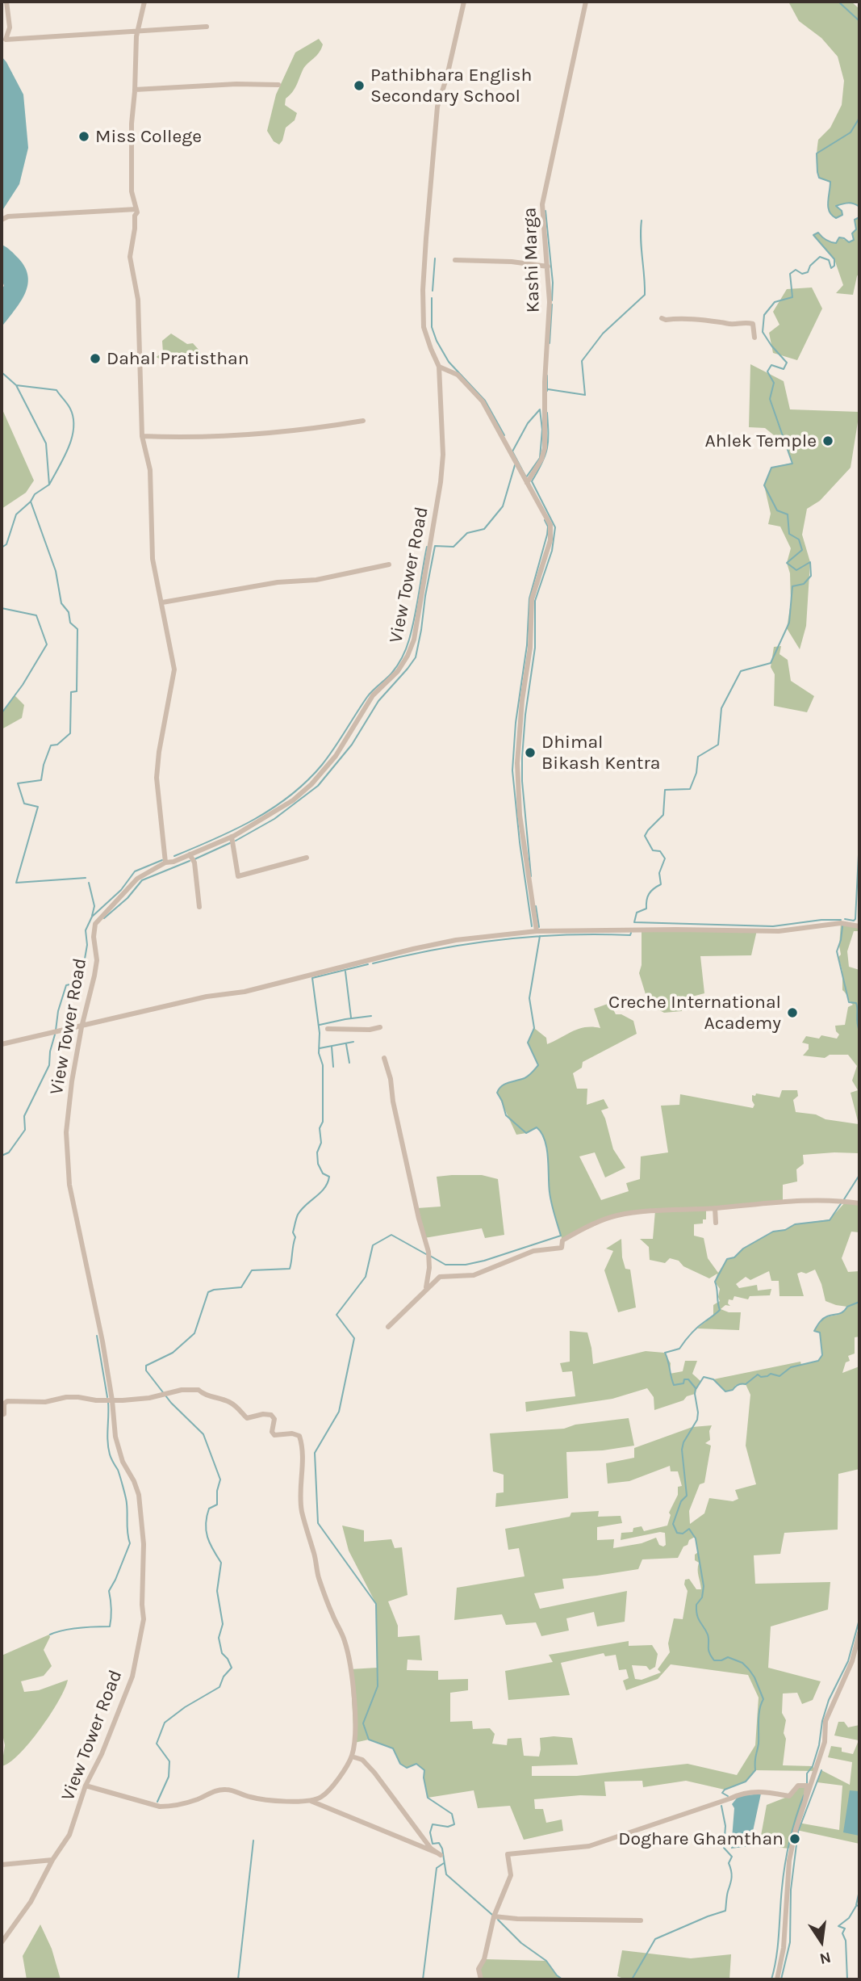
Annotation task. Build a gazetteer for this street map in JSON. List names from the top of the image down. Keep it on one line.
{"streets":{"street":["Kashi Marga","View Tower Road"]},"places":["Pathibhara English Secondary School","Miss College","Dahal Pratisthan","Ahlek Temple","Dhimal Bikash Kentra","Creche International Academy","Doghare Ghamthan"],"north":"bottom"}
